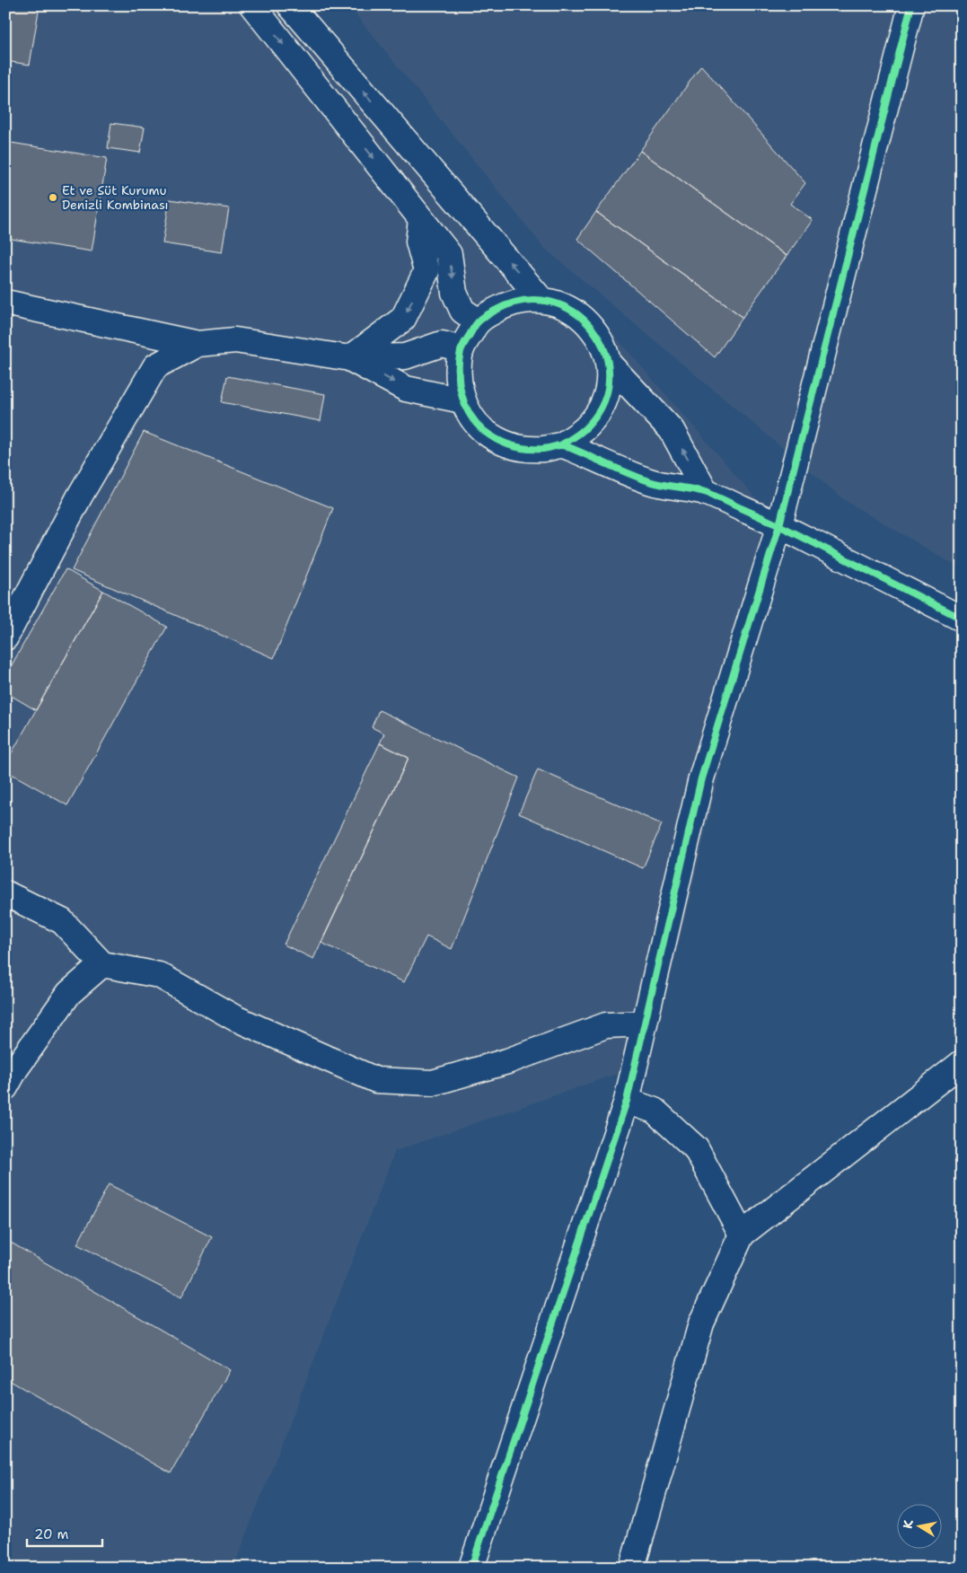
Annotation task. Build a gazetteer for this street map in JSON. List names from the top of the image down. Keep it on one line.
{"places":["Et ve Süt Kurumu Denizli Kombinası"],"scale_bar":"20 m","north":"left"}
